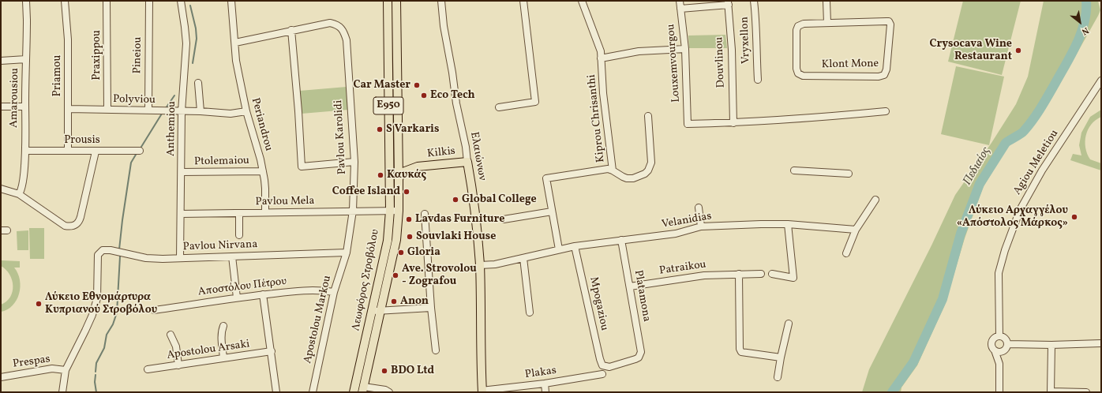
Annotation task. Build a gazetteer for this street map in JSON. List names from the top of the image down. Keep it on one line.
{"streets":{"main road":["E950","Kilkis","Ελαιώνων","Λεωφόρος Στροβόλου"],"street":["Vryxellon","Praxippou","Pineiou","Douvlinou","Louxemvourgou","Klont Mone","Priamou","Amarousiou","Polyviou","Kiprou Chrisanthi","Periandrou","Anthemiou","Pavlou Karolidi","Prousis","Ptolemaiou","Agiou Meletiou","Pavlou Mela","Velanidias","Pavlou Nirvana","Patraikou","Αποστόλου Πέτρου","Platamona","Mpogaziou","Apostolou Markou","Apostolou Arsaki","Prespas","Plakas"]},"crossings":[["Praxippou","Polyviou"],["Pineiou","Polyviou"],["Douvlinou","Louxemvourgou"],["Priamou","Polyviou"],["Priamou","Prousis"],["Amarousiou","Prousis"],["Polyviou","Periandrou"],["Polyviou","Anthemiou"],["Periandrou","Ptolemaiou"],["Periandrou","Pavlou Mela"],["Anthemiou","Ptolemaiou"],["Anthemiou","Pavlou Mela"],["Anthemiou","Pavlou Nirvana"],["Pavlou Karolidi","Pavlou Mela"],["Pavlou Karolidi","Pavlou Nirvana"],["Pavlou Karolidi","Apostolou Markou"],["Kilkis","Ελαιώνων"],["Kilkis","Λεωφόρος Στροβόλου"],["Ελαιώνων","Velanidias"],["Ελαιώνων","Plakas"],["Pavlou Mela","Λεωφόρος Στροβόλου"],["Velanidias","Platamona"],["Velanidias","Mpogaziou"],["Pavlou Nirvana","Apostolou Markou"],["Pavlou Nirvana","Prespas"],["Patraikou","Platamona"],["Αποστόλου Πέτρου","Apostolou Markou"],["Platamona","Mpogaziou"]],"water":["Πεδιαίος"],"places":["Crysocava Wine Restaurant","Car Master","Eco Tech","S Varkaris","Καυκάς","Coffee Island","Global College","Λύκειο Αρχαγγέλου «Απόστολος Μάρκος»","Lavdas Furniture","Souvlaki House","Gloria","Ave. Strovolou - Zografou","Anon","Λύκειο Εθνομάρτυρα Κυπριανού Στροβόλου","BDO Ltd"],"north":"bottom right"}
